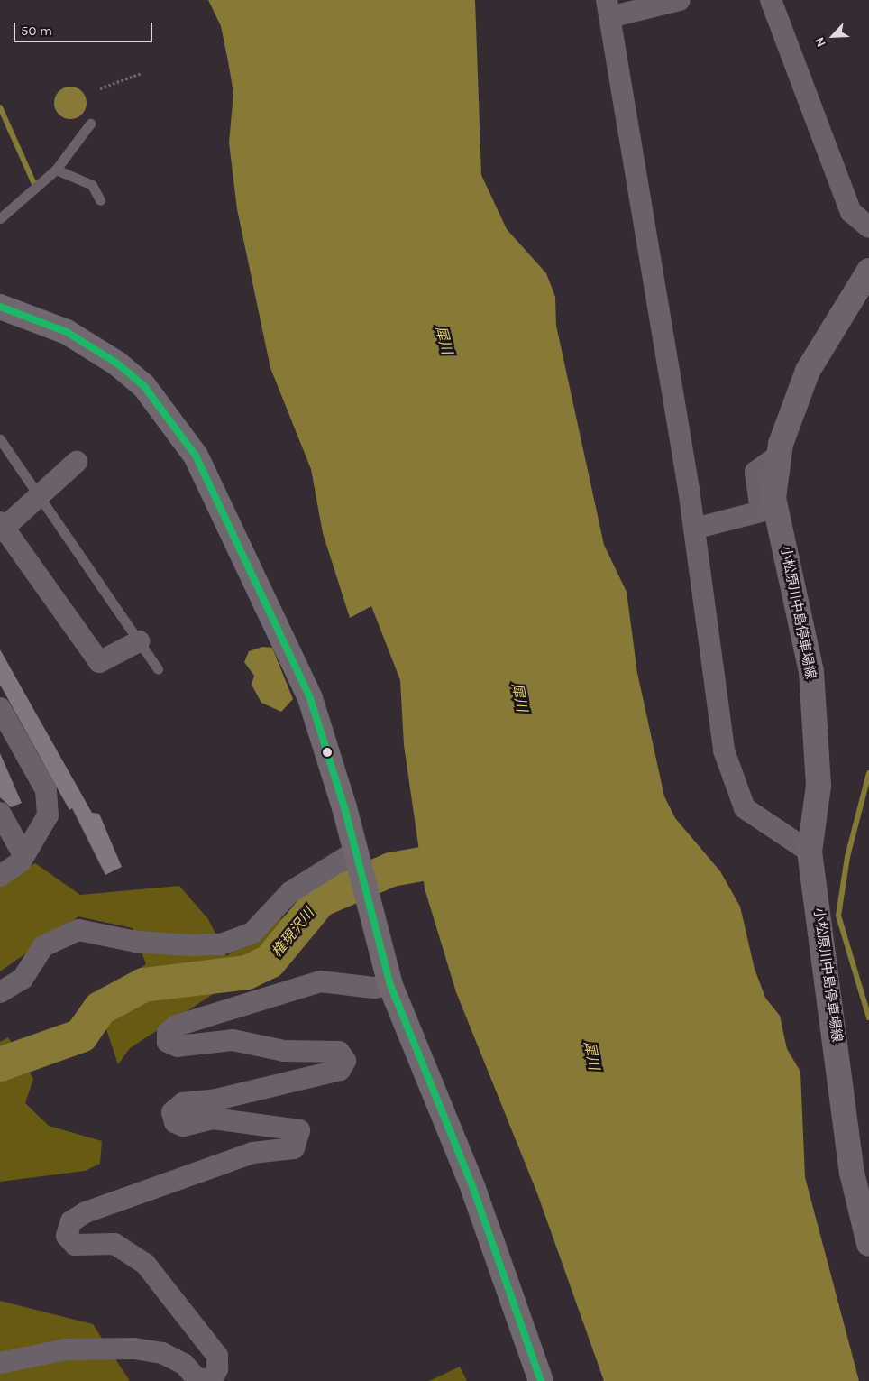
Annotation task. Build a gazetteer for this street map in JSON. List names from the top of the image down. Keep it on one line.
{"streets":{"main road":["小松原川中島停車場線"]},"water":["犀川","権現沢川"],"scale_bar":"50 m","north":"bottom left"}
